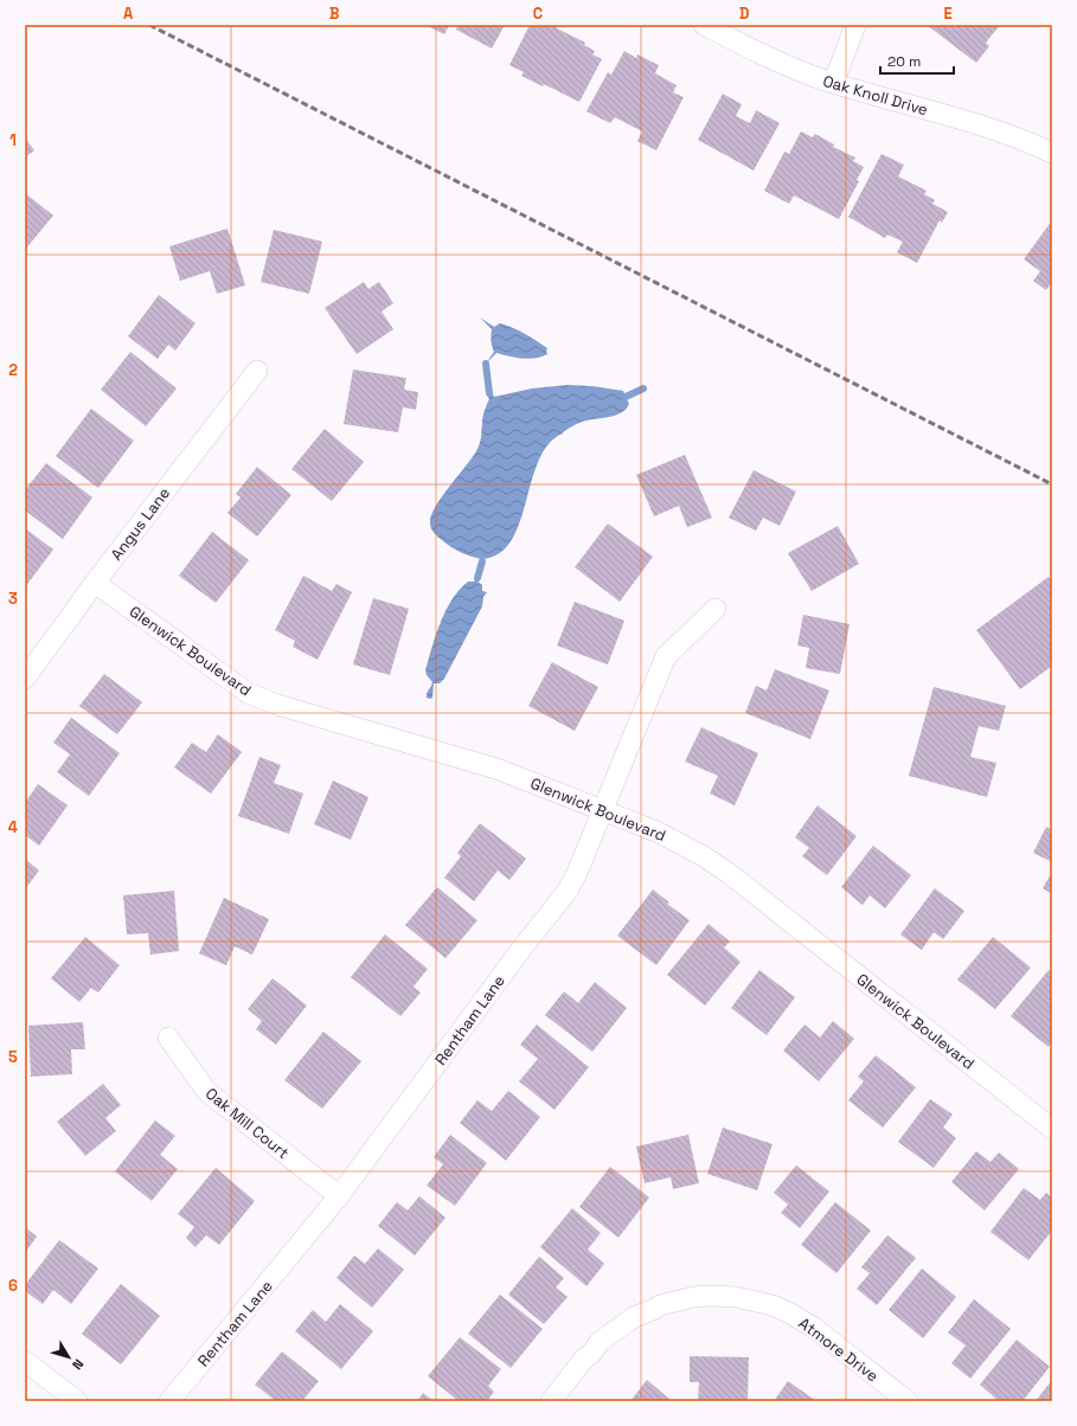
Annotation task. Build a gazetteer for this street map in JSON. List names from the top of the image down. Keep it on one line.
{"streets":{"street":["Oak Knoll Drive","Angus Lane","Glenwick Boulevard","Rentham Lane","Oak Mill Court","Atmore Drive"]},"crossings":[["Angus Lane","Glenwick Boulevard"],["Glenwick Boulevard","Rentham Lane"],["Rentham Lane","Oak Mill Court"]],"scale_bar":"20 m","north":"bottom right","grid":{"columns":["A","B","C","D","E"],"rows":["1","2","3","4","5","6"]}}
